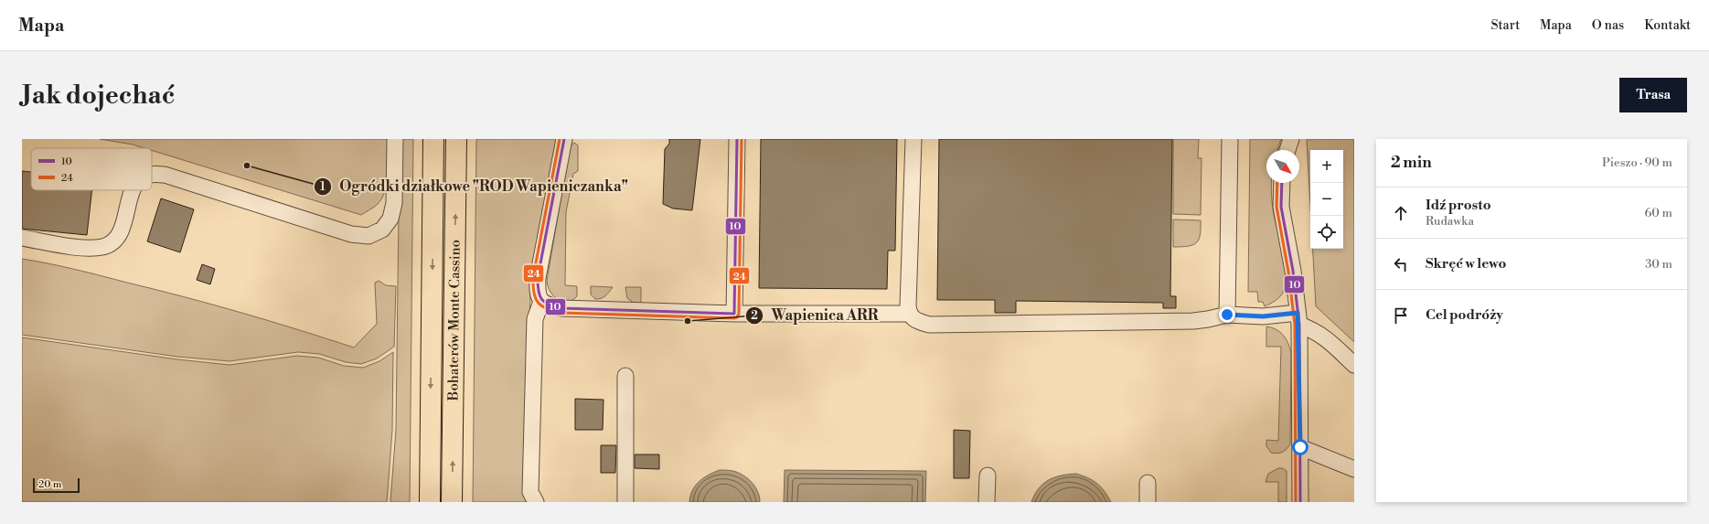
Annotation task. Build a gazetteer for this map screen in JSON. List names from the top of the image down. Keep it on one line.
{"streets":{"highway":["Bohaterów Monte Cassino"]},"places":["Ogródki działkowe \"ROD Wapieniczanka\"","Wapienica ARR"],"lines":["transit line 10","transit line 24"],"legend":["10","24"],"scale_bar":"20 m","north":"bottom right","page":{"header":"Mapa","nav":["Start","Mapa","O nas","Kontakt"],"buttons":"Trasa","title":"Jak dojechać","heading":["2 min","Pieszo · 90 m"],"map_buttons":["+","−"],"list":[["Idź prosto","Rudawka","60 m"],["Skręć w lewo","30 m"],"Cel podróży"],"scale":"20 m"}}
